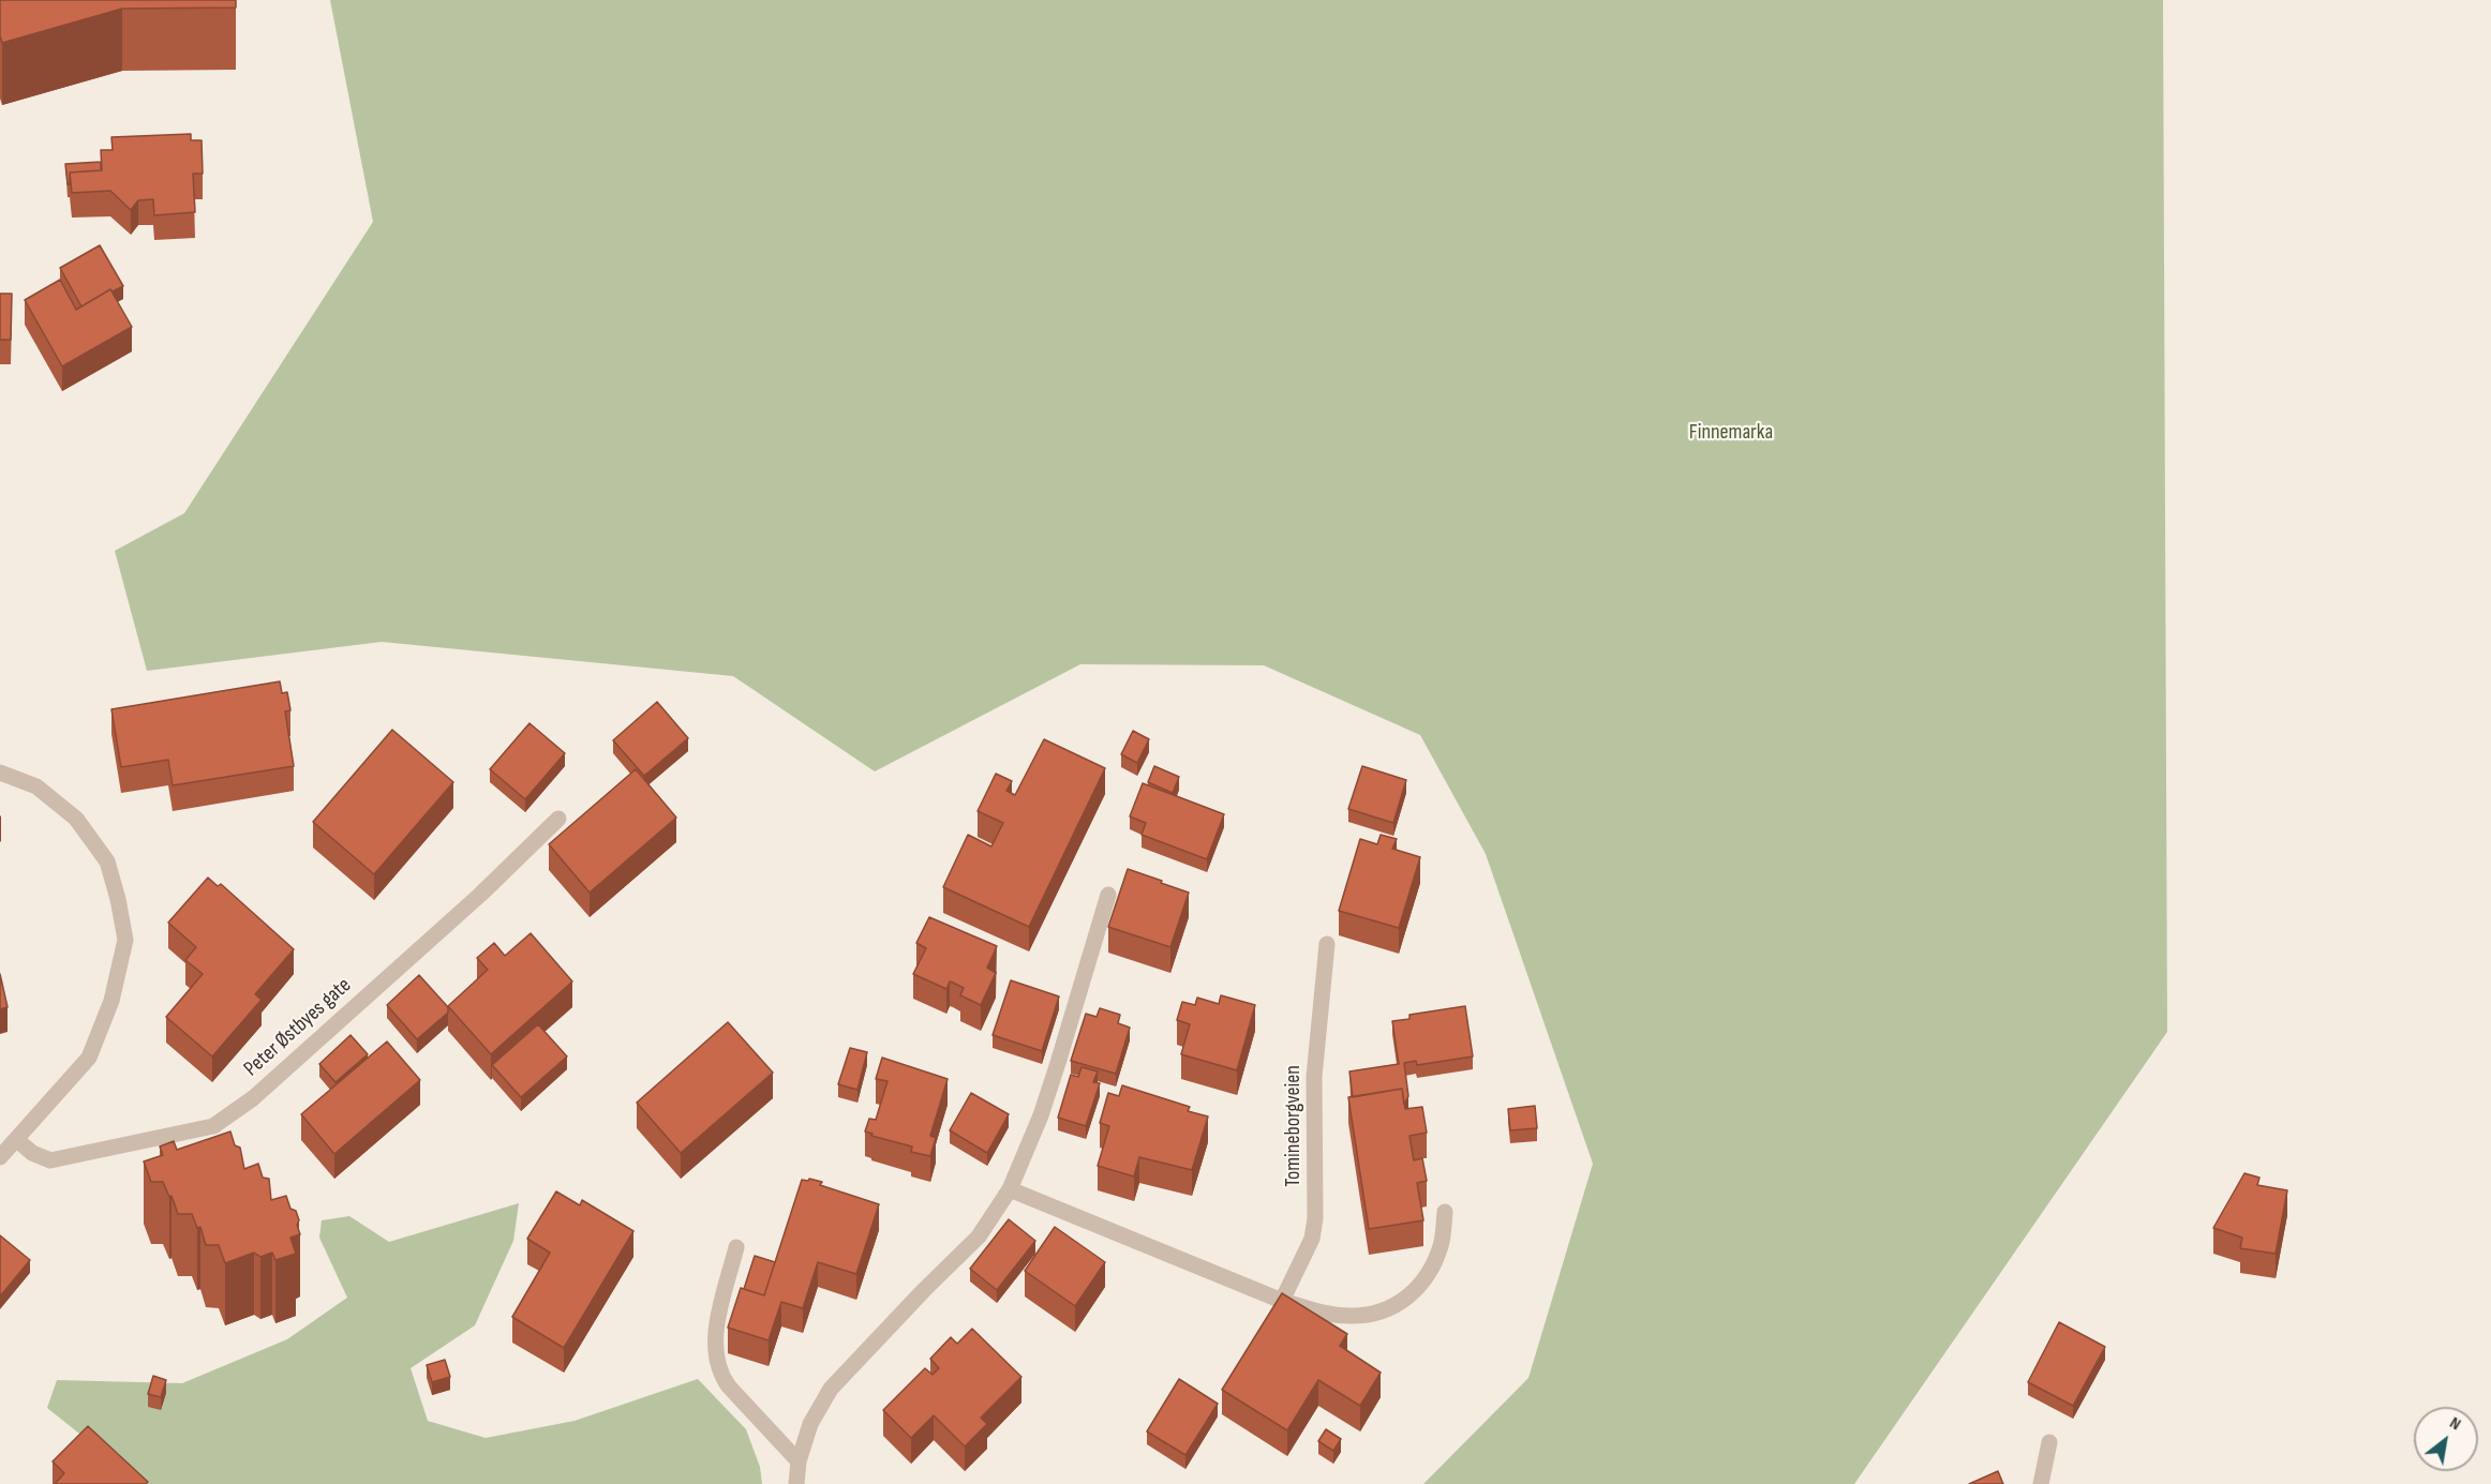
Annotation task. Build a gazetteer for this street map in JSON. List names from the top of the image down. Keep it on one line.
{"streets":{"street":["Peter Østbyes gate","Tomineborgveien"]},"parks":["Finnemarka"],"north":"top right"}
